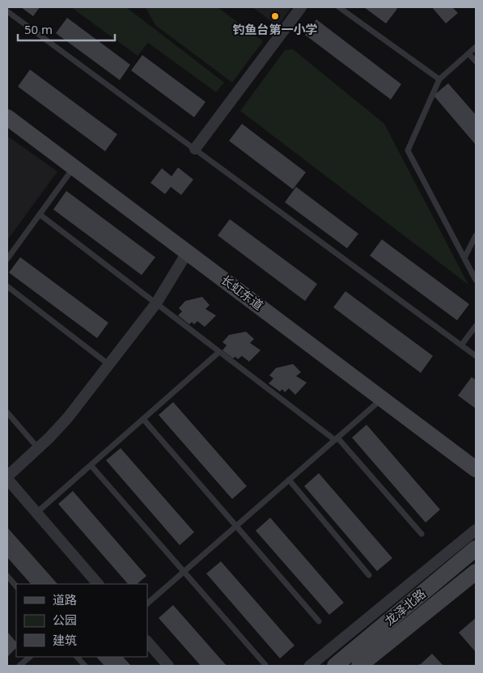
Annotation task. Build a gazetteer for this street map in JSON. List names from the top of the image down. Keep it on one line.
{"streets":{"street":["长虹东道","龙泽北路"]},"places":["钓鱼台第一小学"],"legend":["道路","公园","建筑"],"scale_bar":"50 m"}
